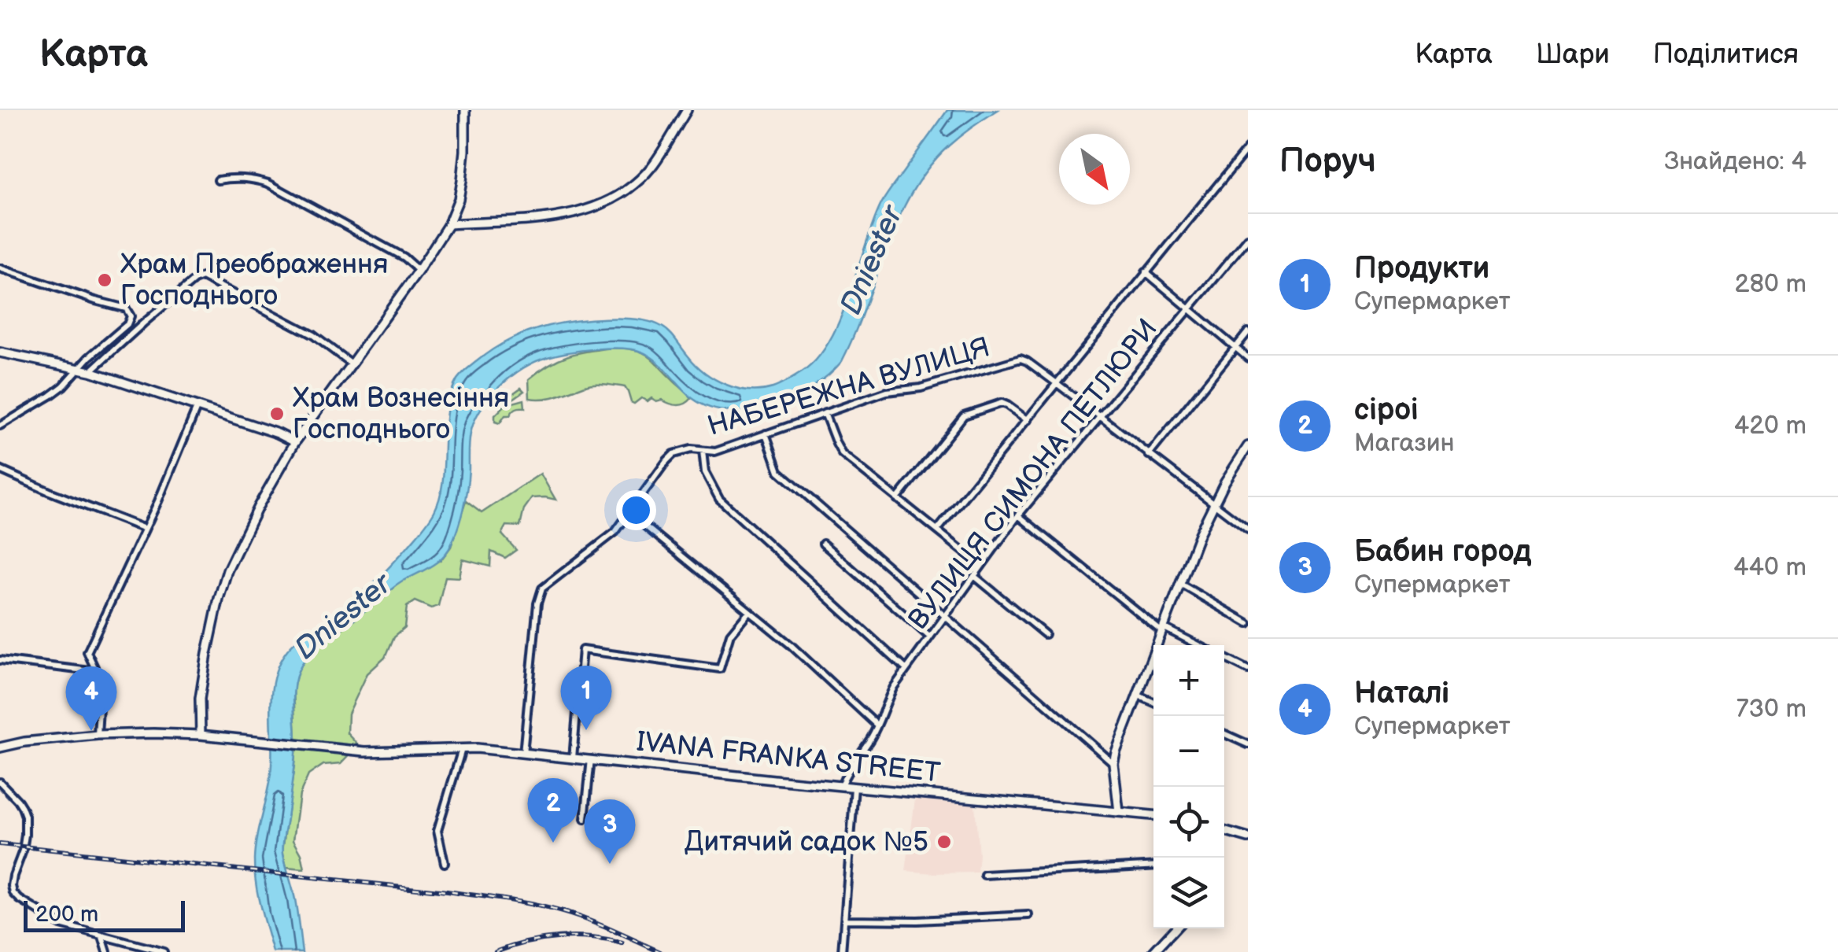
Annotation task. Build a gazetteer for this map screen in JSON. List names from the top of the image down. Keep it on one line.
{"streets":{"main road":["IVANA FRANKA STREET"],"street":["НАБЕРЕЖНА ВУЛИЦЯ","ВУЛИЦЯ СИМОНА ПЕТЛЮРИ"]},"crossings":[["НАБЕРЕЖНА ВУЛИЦЯ","ВУЛИЦЯ СИМОНА ПЕТЛЮРИ"],["ВУЛИЦЯ СИМОНА ПЕТЛЮРИ","IVANA FRANKA STREET"]],"water":["Dniester"],"places":["Храм Преображення Господнього","Храм Вознесіння Господнього","Дитячий садок №5"],"scale_bar":"200 m","north":"bottom right","page":{"header":"Карта","nav":["Карта","Шари","Поділитися"],"heading":["Поруч","Знайдено: 4"],"list":[{"mark":"1","name":"Продукти","note":"Супермаркет","value":"280 m"},{"mark":"2","name":"сіроі","note":"Магазин","value":"420 m"},{"mark":"3","name":"Бабин город","note":"Супермаркет","value":"440 m"},{"mark":"4","name":"Наталi","note":"Супермаркет","value":"730 m"}],"map_buttons":["+","−"],"pins":["1","4","2","3"],"scale":"200 m"}}
